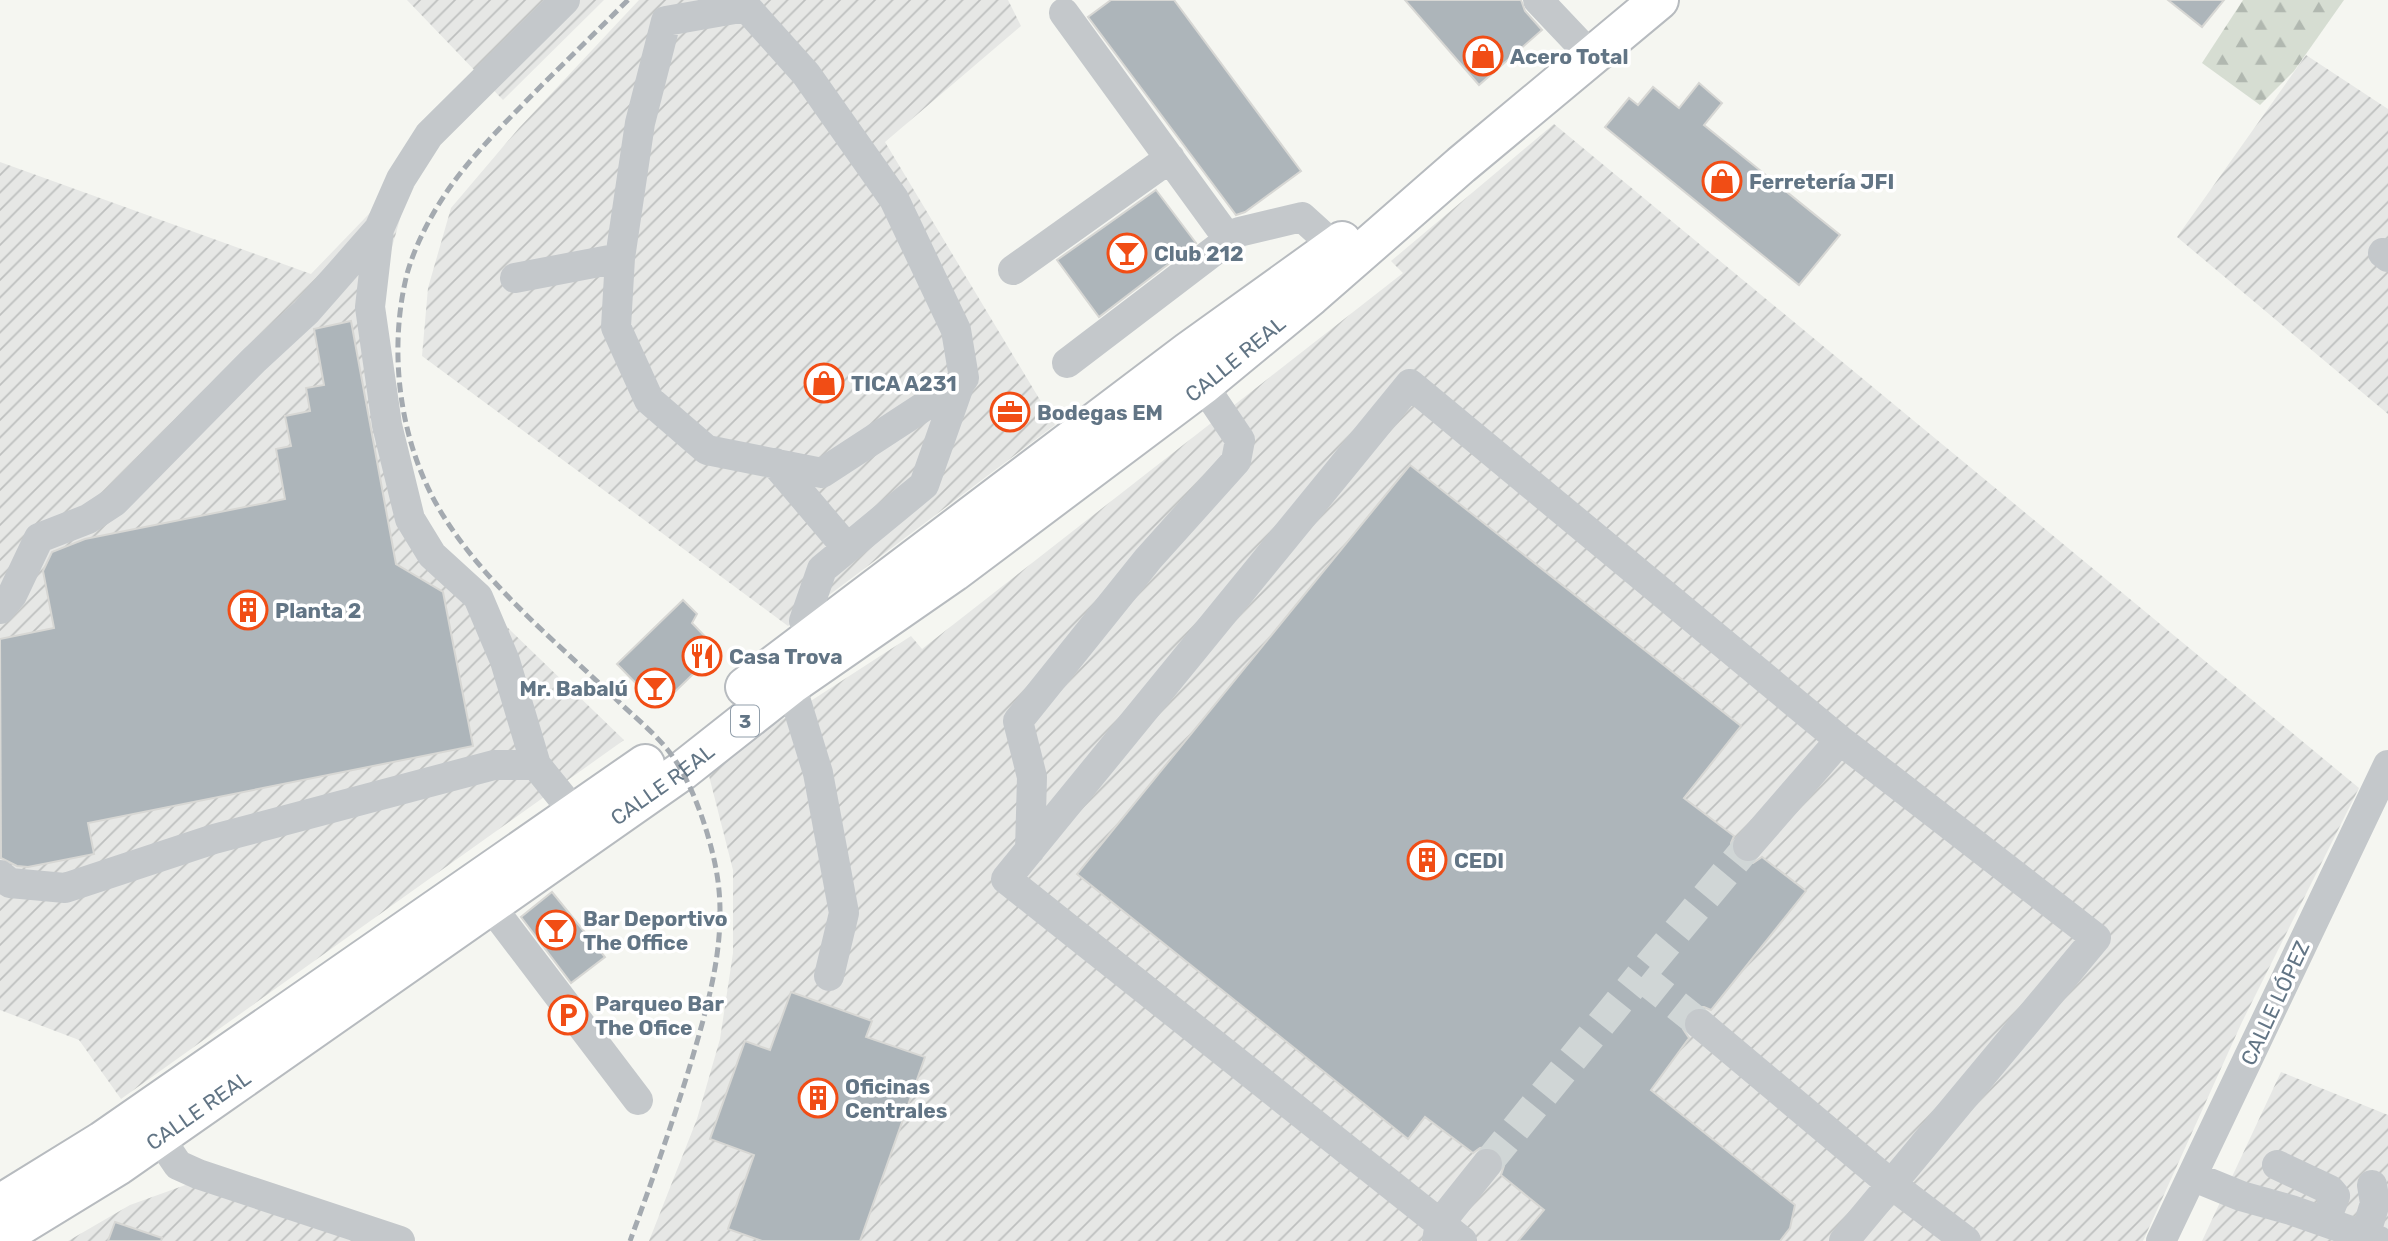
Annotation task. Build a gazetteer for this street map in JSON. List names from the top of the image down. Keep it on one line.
{"streets":{"main road":["CALLE REAL","3"],"street":["CALLE LÓPEZ"]},"places":{"shop":["Acero Total","Ferretería JFI","TICA A231"],"bar":["Club 212","Mr. Babalú","Bar Deportivo The Office"],"office":["Bodegas EM"],"building":["Planta 2","CEDI","Oficinas Centrales"],"restaurant":["Casa Trova"],"parking":["Parqueo Bar The Ofice"]}}
